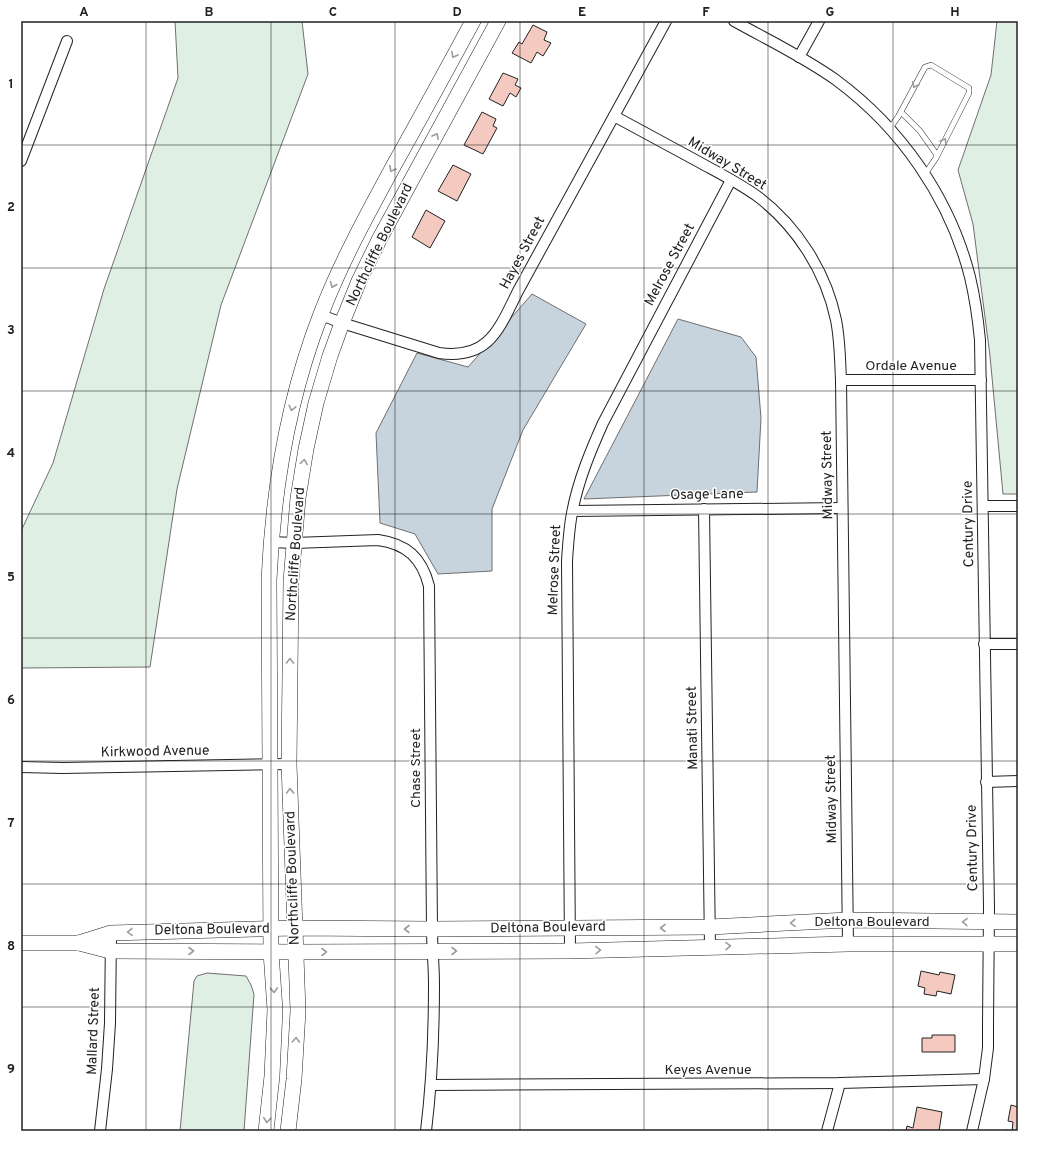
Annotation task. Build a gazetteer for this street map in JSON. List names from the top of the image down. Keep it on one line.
{"streets":{"main road":["Northcliffe Boulevard","Deltona Boulevard"],"street":["Midway Street","Hayes Street","Melrose Street","Ordale Avenue","Osage Lane","Century Drive","Manati Street","Kirkwood Avenue","Chase Street","Mallard Street","Keyes Avenue"]},"crossings":[["Midway Street","Hayes Street"],["Midway Street","Melrose Street"],["Midway Street","Ordale Avenue"],["Midway Street","Osage Lane"],["Midway Street","Deltona Boulevard"],["Northcliffe Boulevard","Hayes Street"],["Northcliffe Boulevard","Kirkwood Avenue"],["Northcliffe Boulevard","Chase Street"],["Northcliffe Boulevard","Deltona Boulevard"],["Melrose Street","Osage Lane"],["Melrose Street","Deltona Boulevard"],["Ordale Avenue","Century Drive"],["Osage Lane","Manati Street"],["Century Drive","Deltona Boulevard"],["Century Drive","Keyes Avenue"],["Manati Street","Deltona Boulevard"],["Chase Street","Deltona Boulevard"],["Chase Street","Keyes Avenue"],["Deltona Boulevard","Mallard Street"]],"grid":{"columns":["A","B","C","D","E","F","G","H"],"rows":["1","2","3","4","5","6","7","8","9"]}}
